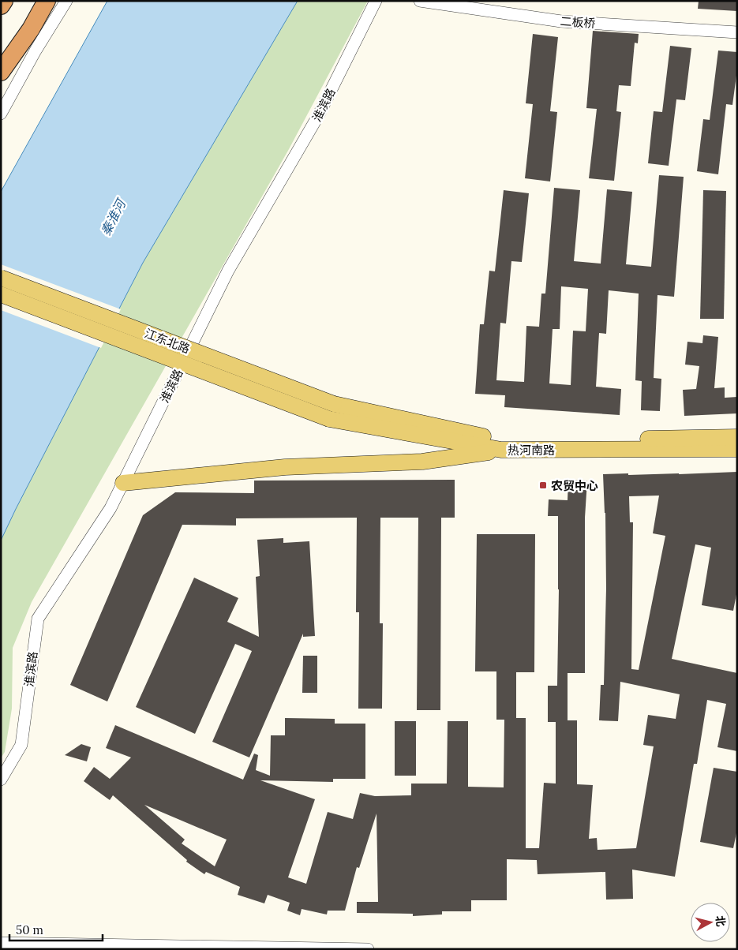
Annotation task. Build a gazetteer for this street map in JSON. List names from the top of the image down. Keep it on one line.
{"streets":{"main road":["江东北路","热河南路"],"street":["二板桥","淮滨路"]},"crossings":[["江东北路","热河南路"]],"water":["秦淮河"],"places":{"transit":["农贸中心"]},"scale_bar":"50 m","north":"right"}
